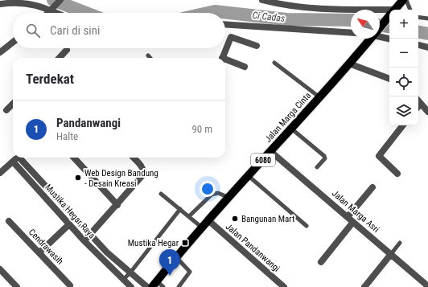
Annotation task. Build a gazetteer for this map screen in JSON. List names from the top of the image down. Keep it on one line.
{"streets":{"main road":["Jalan Marga Cinta","6080"],"street":["Mustika Hegar Raya","Jalan Marga Asri","Cendrawasih","Jalan Pandanwangi"]},"crossings":[["Jalan Marga Cinta","Jalan Marga Asri"],["Jalan Marga Cinta","Jalan Pandanwangi"]],"water":["Ci Cadas"],"places":{"other":["Web Design Bandung - Desain Kreasi","Bangunan Mart"],"transit":["Mustika Hegar"]},"north":"top left","page":{"map_buttons":["+","−"],"search":"Cari di sini","heading":"Terdekat","list":[{"mark":"1","name":"Pandanwangi","note":"Halte","value":"90 m"}],"pins":"1"}}
